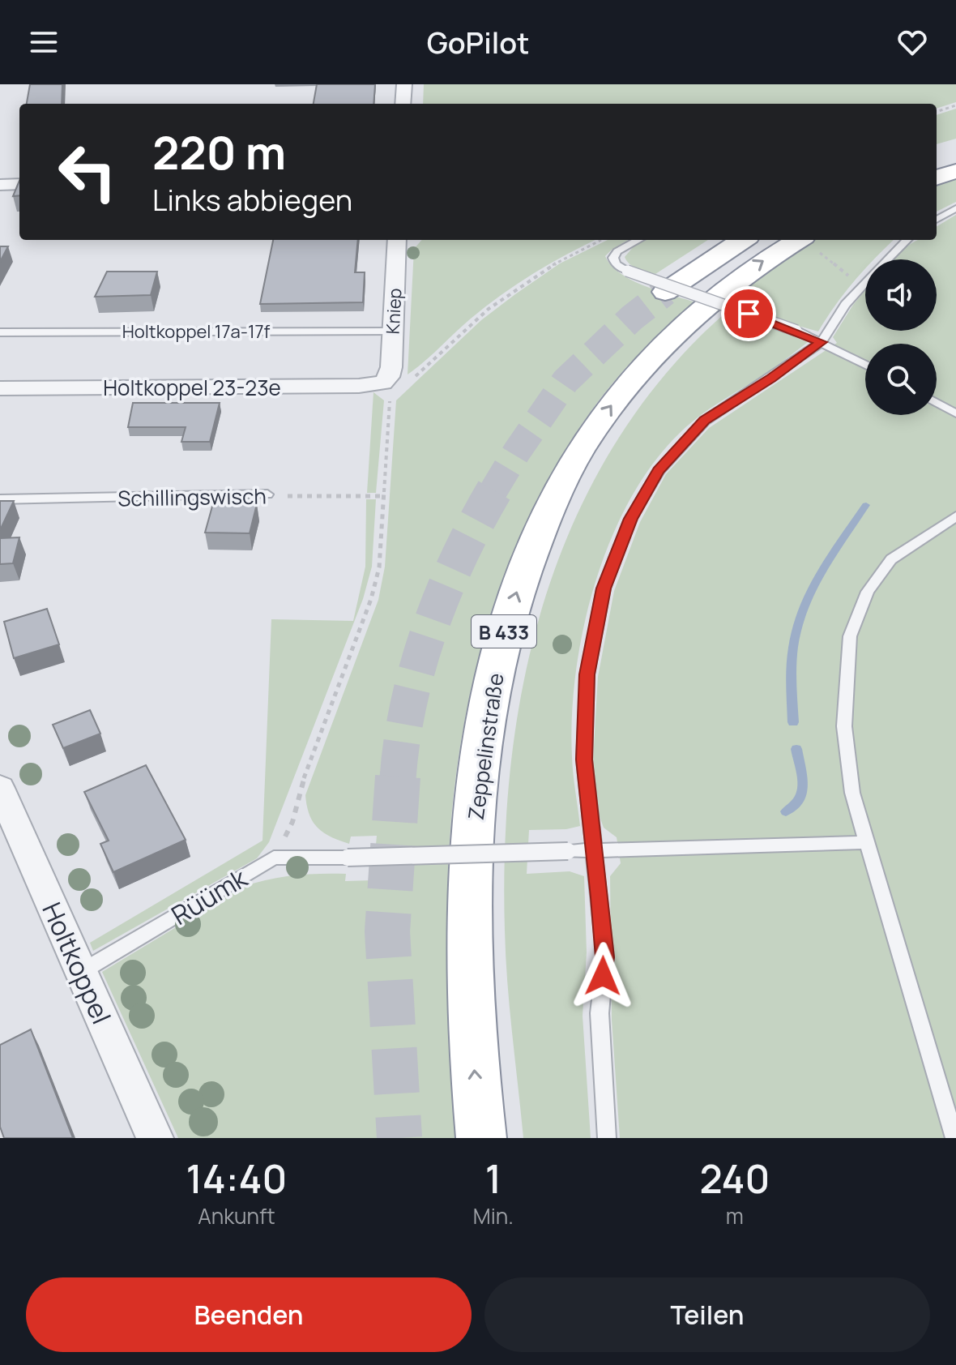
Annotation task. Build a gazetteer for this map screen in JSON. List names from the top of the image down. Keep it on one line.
{"streets":{"highway":["B 433","Zeppelinstraße"],"street":["Kniep","Holtkoppel 23-23e","Holtkoppel"],"lane":["Holtkoppel 17a-17f","Schillingswisch","Rüümk"]},"crossings":[["Kniep","Holtkoppel 17a-17f"],["Kniep","Holtkoppel 23-23e"],["Rüümk","Holtkoppel"]],"one_way":["Zeppelinstraße"],"page":{"header":"GoPilot","turn":["220 m","Links abbiegen"],"eta":["14:40","Ankunft","1","Min.","240","m"],"buttons":["Beenden","Teilen"]}}
